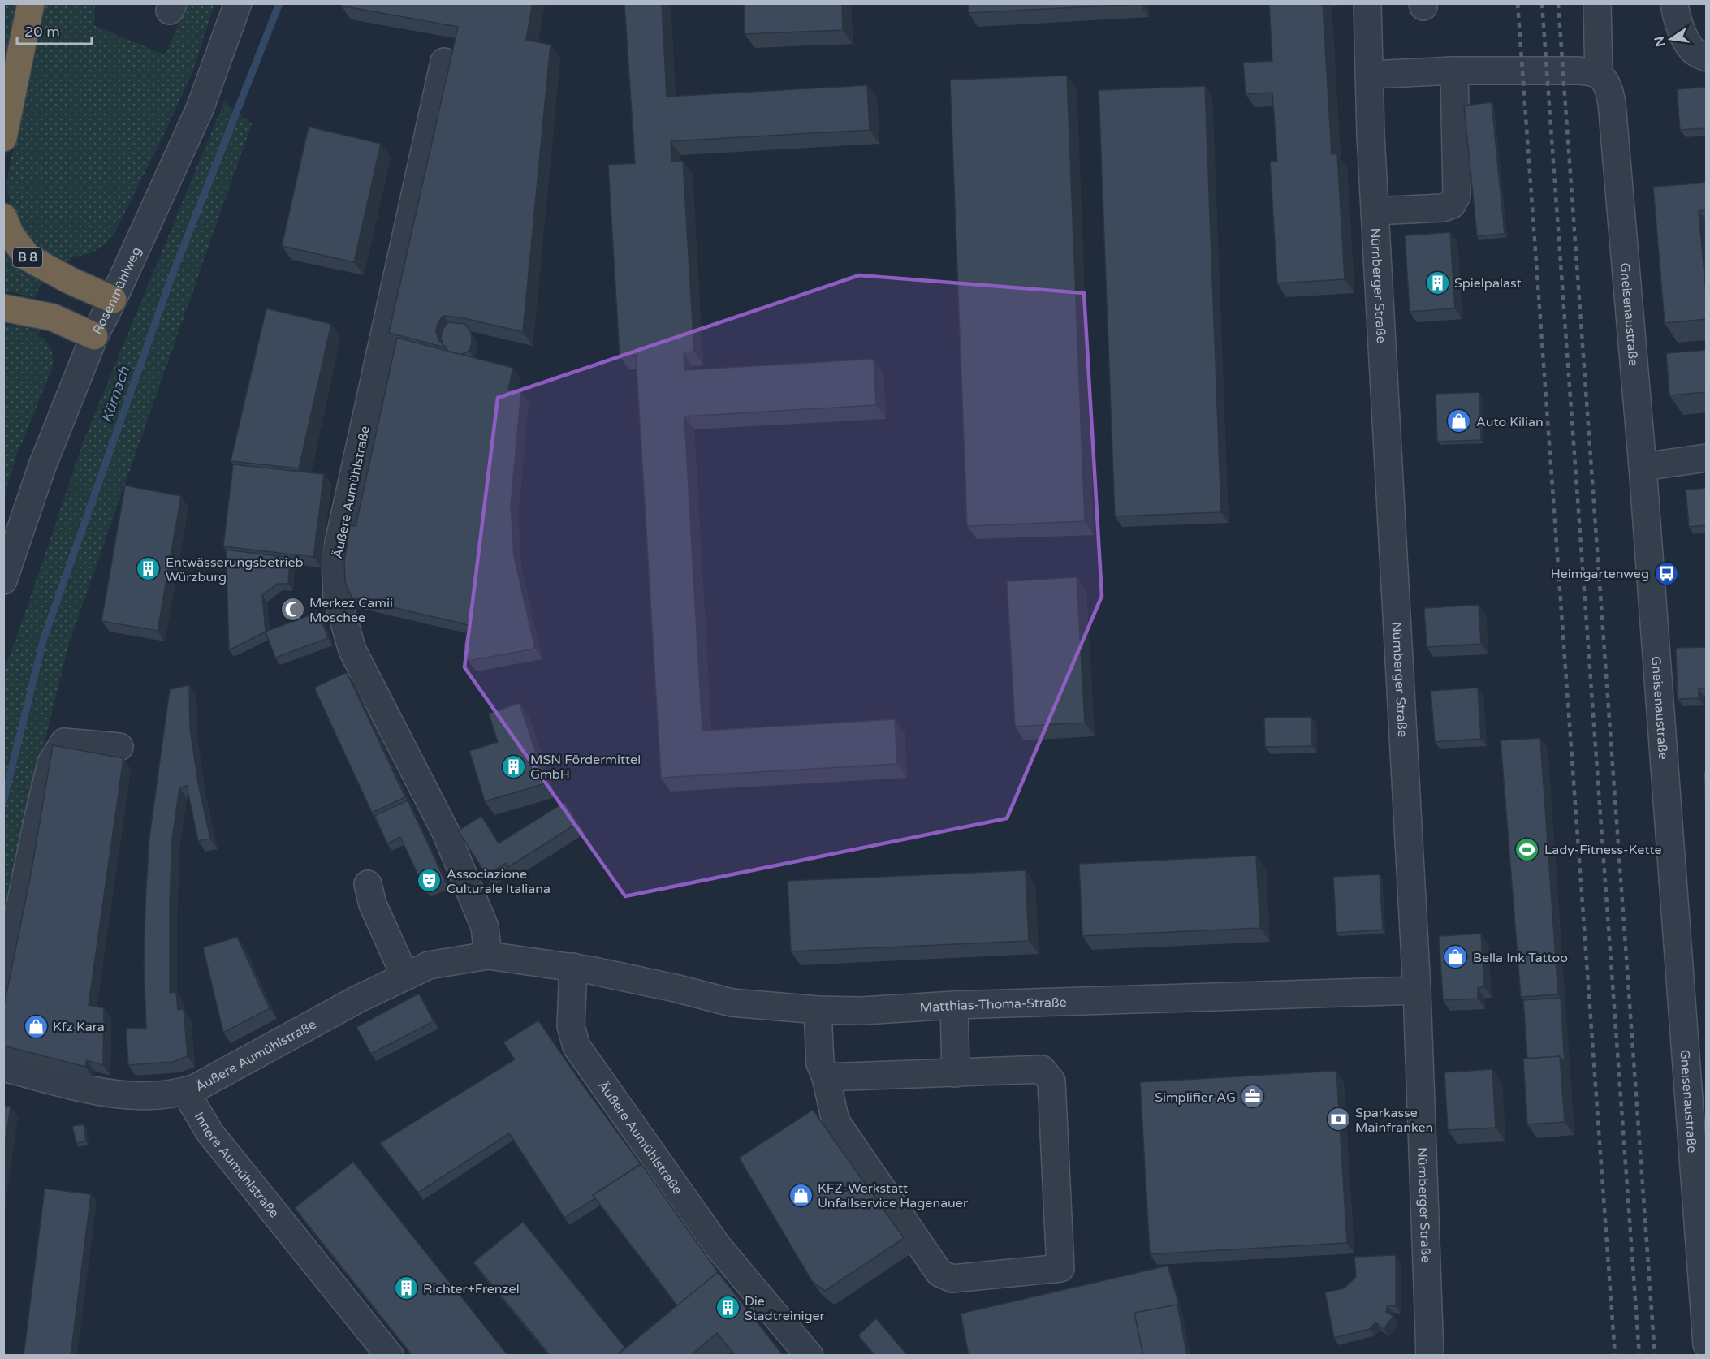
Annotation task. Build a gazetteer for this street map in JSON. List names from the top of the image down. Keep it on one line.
{"streets":{"highway":["B 8"],"street":["Nürnberger Straße","Rosenmühlweg","Gneisenaustraße","Äußere Aumühlstraße","Matthias-Thoma-Straße","Innere Aumühlstraße"]},"crossings":[["B 8","Rosenmühlweg"],["Nürnberger Straße","Matthias-Thoma-Straße"],["Äußere Aumühlstraße","Matthias-Thoma-Straße"],["Äußere Aumühlstraße","Innere Aumühlstraße"]],"water":["Kürnach"],"places":{"building":["Spielpalast","Entwässerungsbetrieb Würzburg","MSN Fördermittel GmbH","Richter+Frenzel","Die Stadtreiniger"],"shop":["Auto Kilian","Bella Ink Tattoo","Kfz Kara","KFZ-Werkstatt Unfallservice Hagenauer"],"bus stop":["Heimgartenweg"],"mosque":["Merkez Camii Moschee"],"sports":["Lady-Fitness-Kette"],"theatre":["Associazione Culturale Italiana"],"office":["Simplifier AG"],"bank":["Sparkasse Mainfranken"]},"scale_bar":"20 m","north":"left"}
